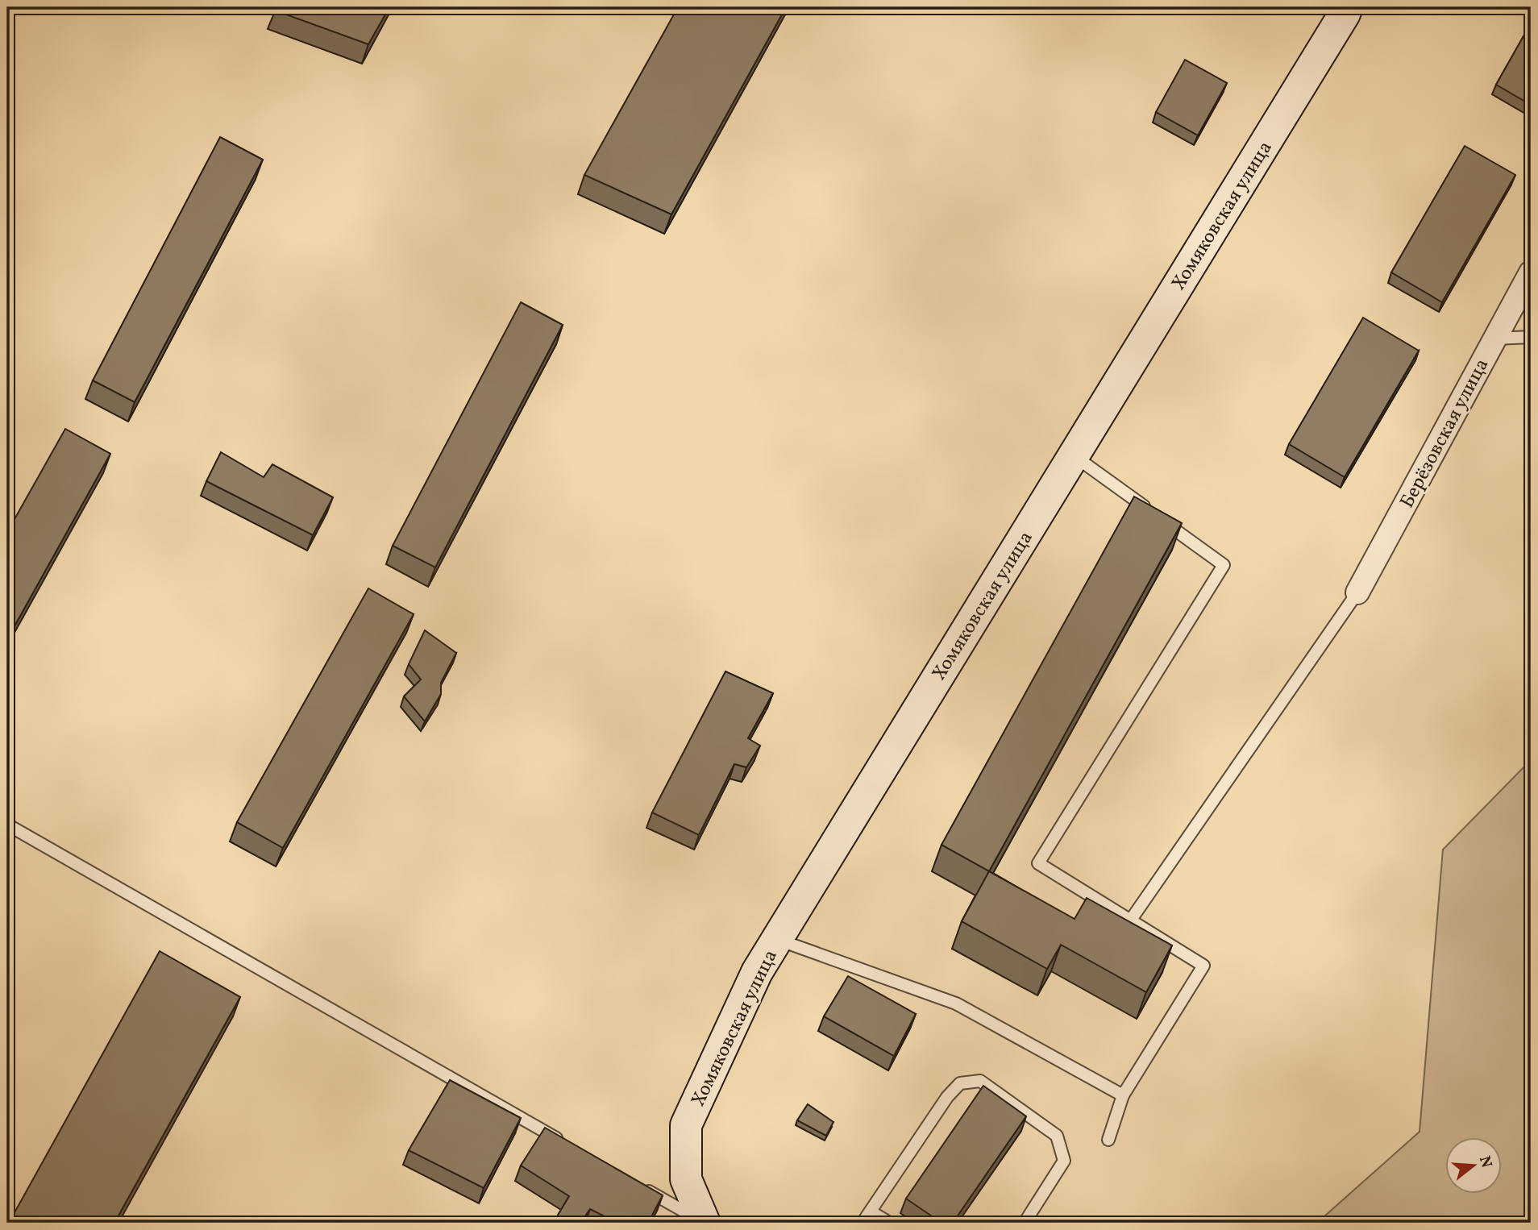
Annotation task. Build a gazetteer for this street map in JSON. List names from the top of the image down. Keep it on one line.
{"streets":{"street":["Хомяковская улица","Берёзовская улица"]},"north":"right"}
